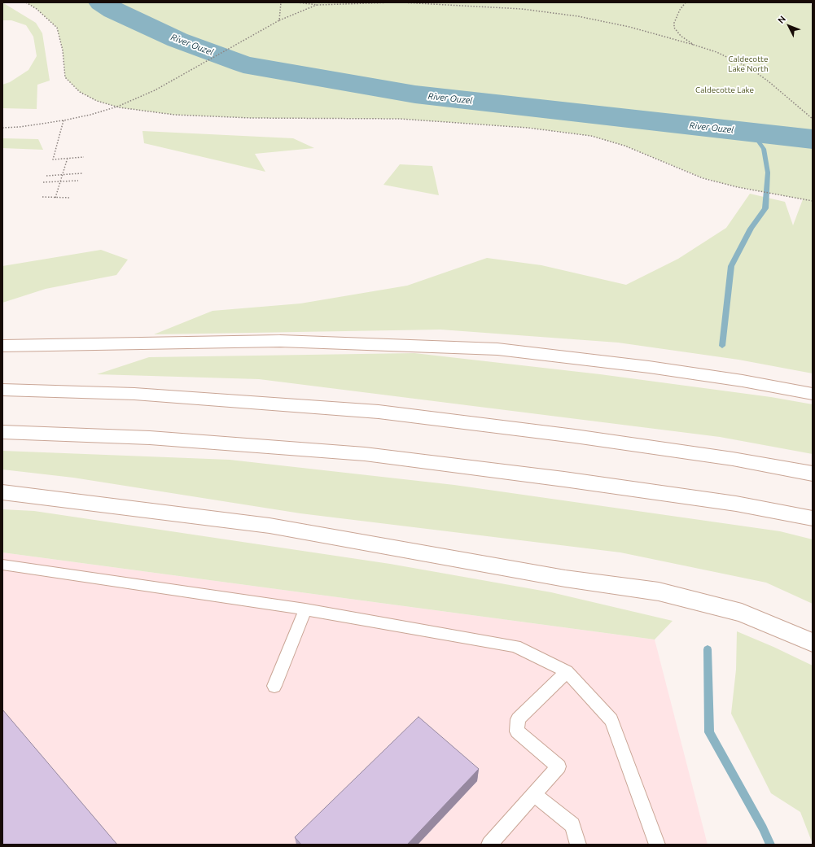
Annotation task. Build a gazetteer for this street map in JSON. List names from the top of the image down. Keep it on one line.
{"water":["River Ouzel"],"parks":["Caldecotte Lake North","Caldecotte Lake"],"north":"top left"}
